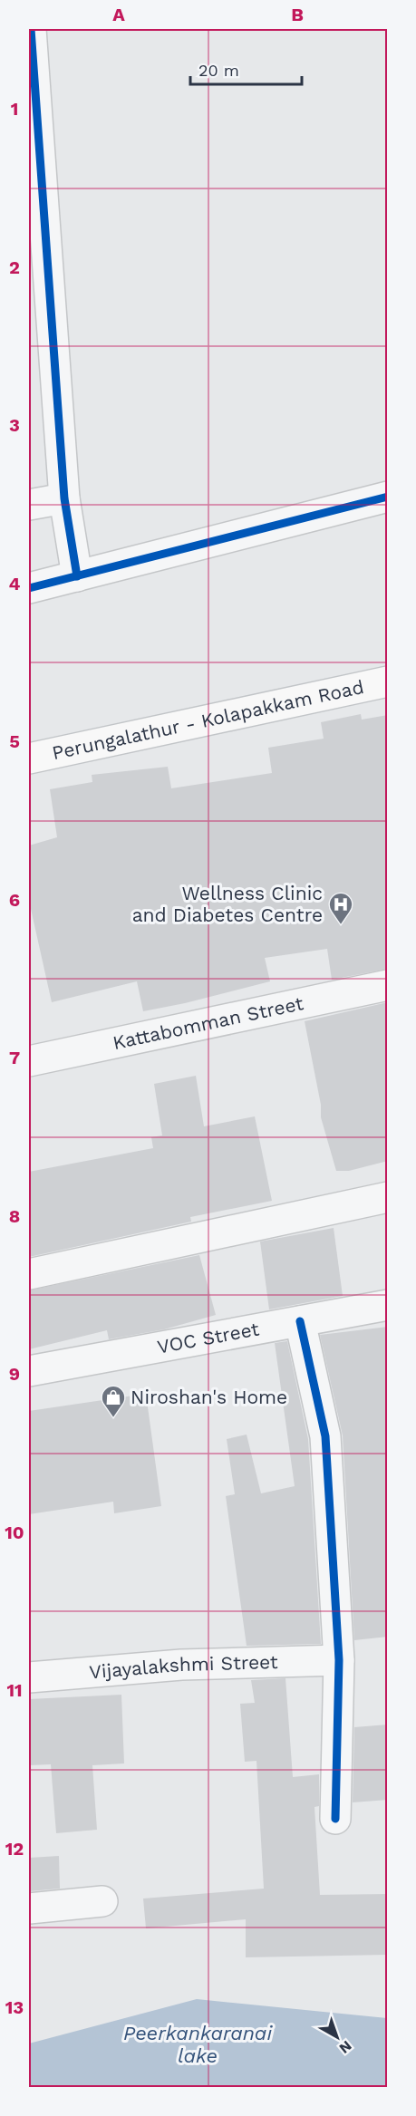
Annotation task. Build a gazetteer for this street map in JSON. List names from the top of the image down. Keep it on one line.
{"streets":{"main road":["Perungalathur - Kolapakkam Road"],"street":["Kattabomman Street","VOC Street","Vijayalakshmi Street"]},"water":["Peerkankaranai lake"],"places":{"hospital":["Wellness Clinic and Diabetes Centre"],"shop":["Niroshan's Home"]},"scale_bar":"20 m","north":"bottom right","grid":{"columns":["A","B"],"rows":["1","2","3","4","5","6","7","8","9","10","11","12","13"]}}
